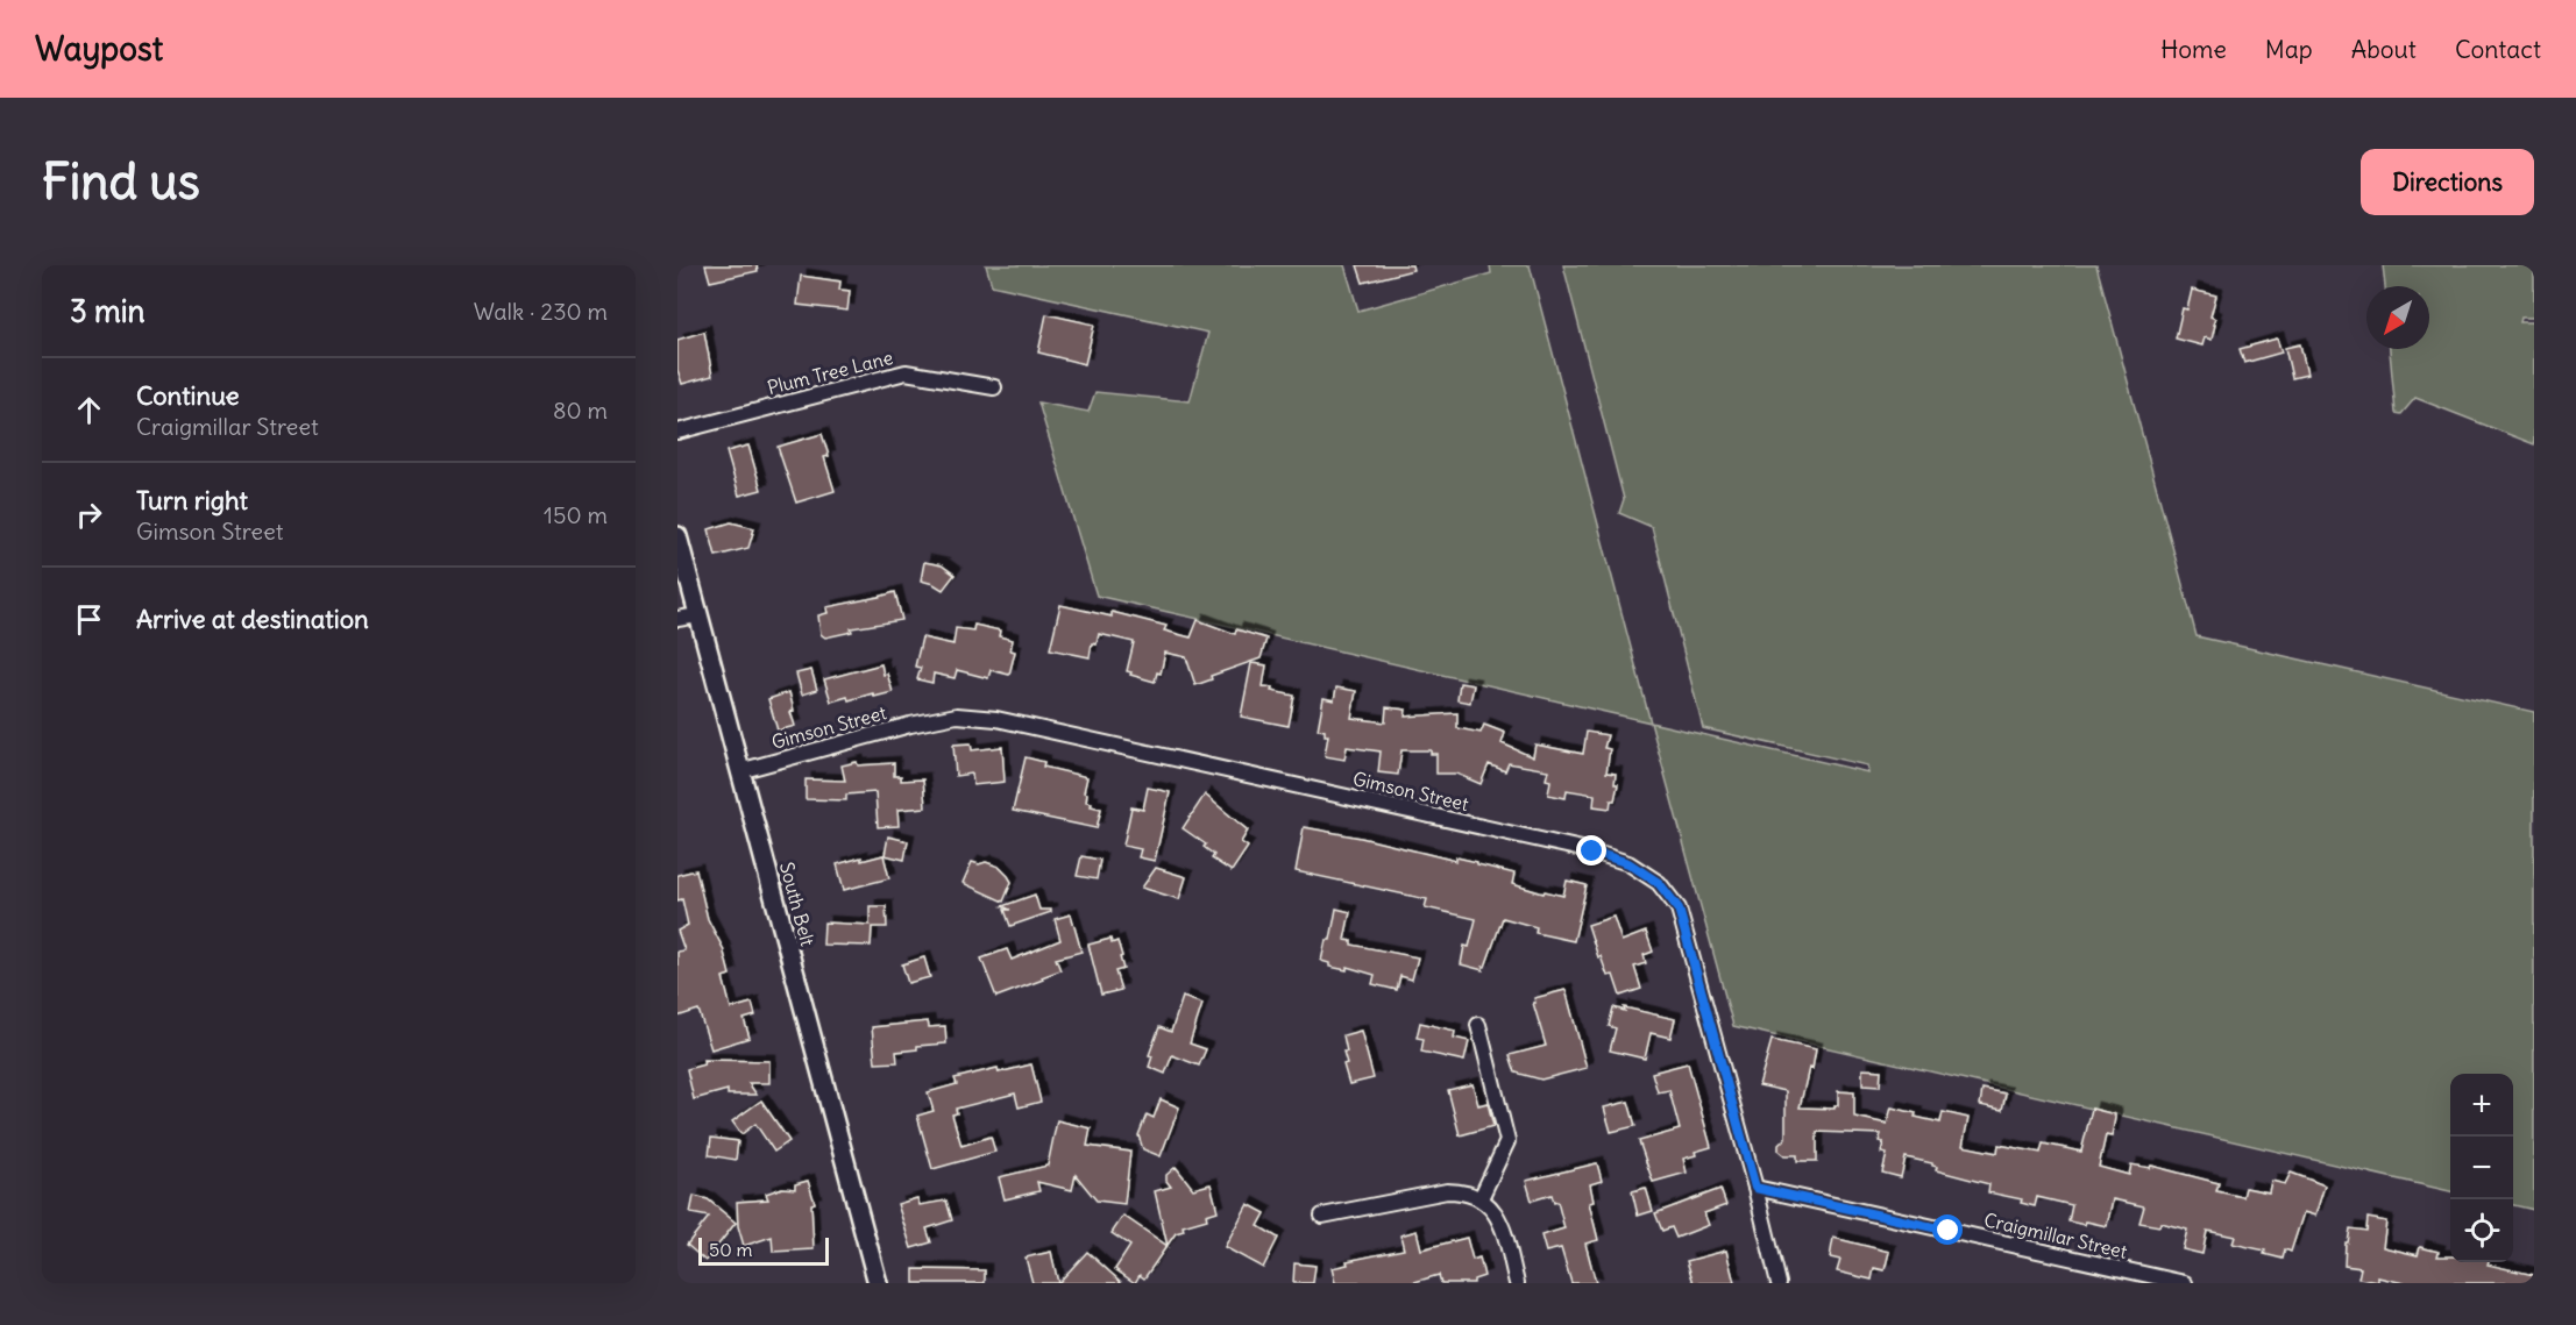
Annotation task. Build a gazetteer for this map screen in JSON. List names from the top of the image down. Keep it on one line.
{"streets":{"street":["Plum Tree Lane","Gimson Street","South Belt","Craigmillar Street"]},"crossings":[["Gimson Street","South Belt"],["Gimson Street","Craigmillar Street"]],"scale_bar":"50 m","north":"bottom left","page":{"header":"Waypost","nav":["Home","Map","About","Contact"],"buttons":"Directions","title":"Find us","heading":["3 min","Walk · 230 m"],"list":[["Continue","Craigmillar Street","80 m"],["Turn right","Gimson Street","150 m"],"Arrive at destination"],"map_buttons":["+","−"],"scale":"50 m"}}
